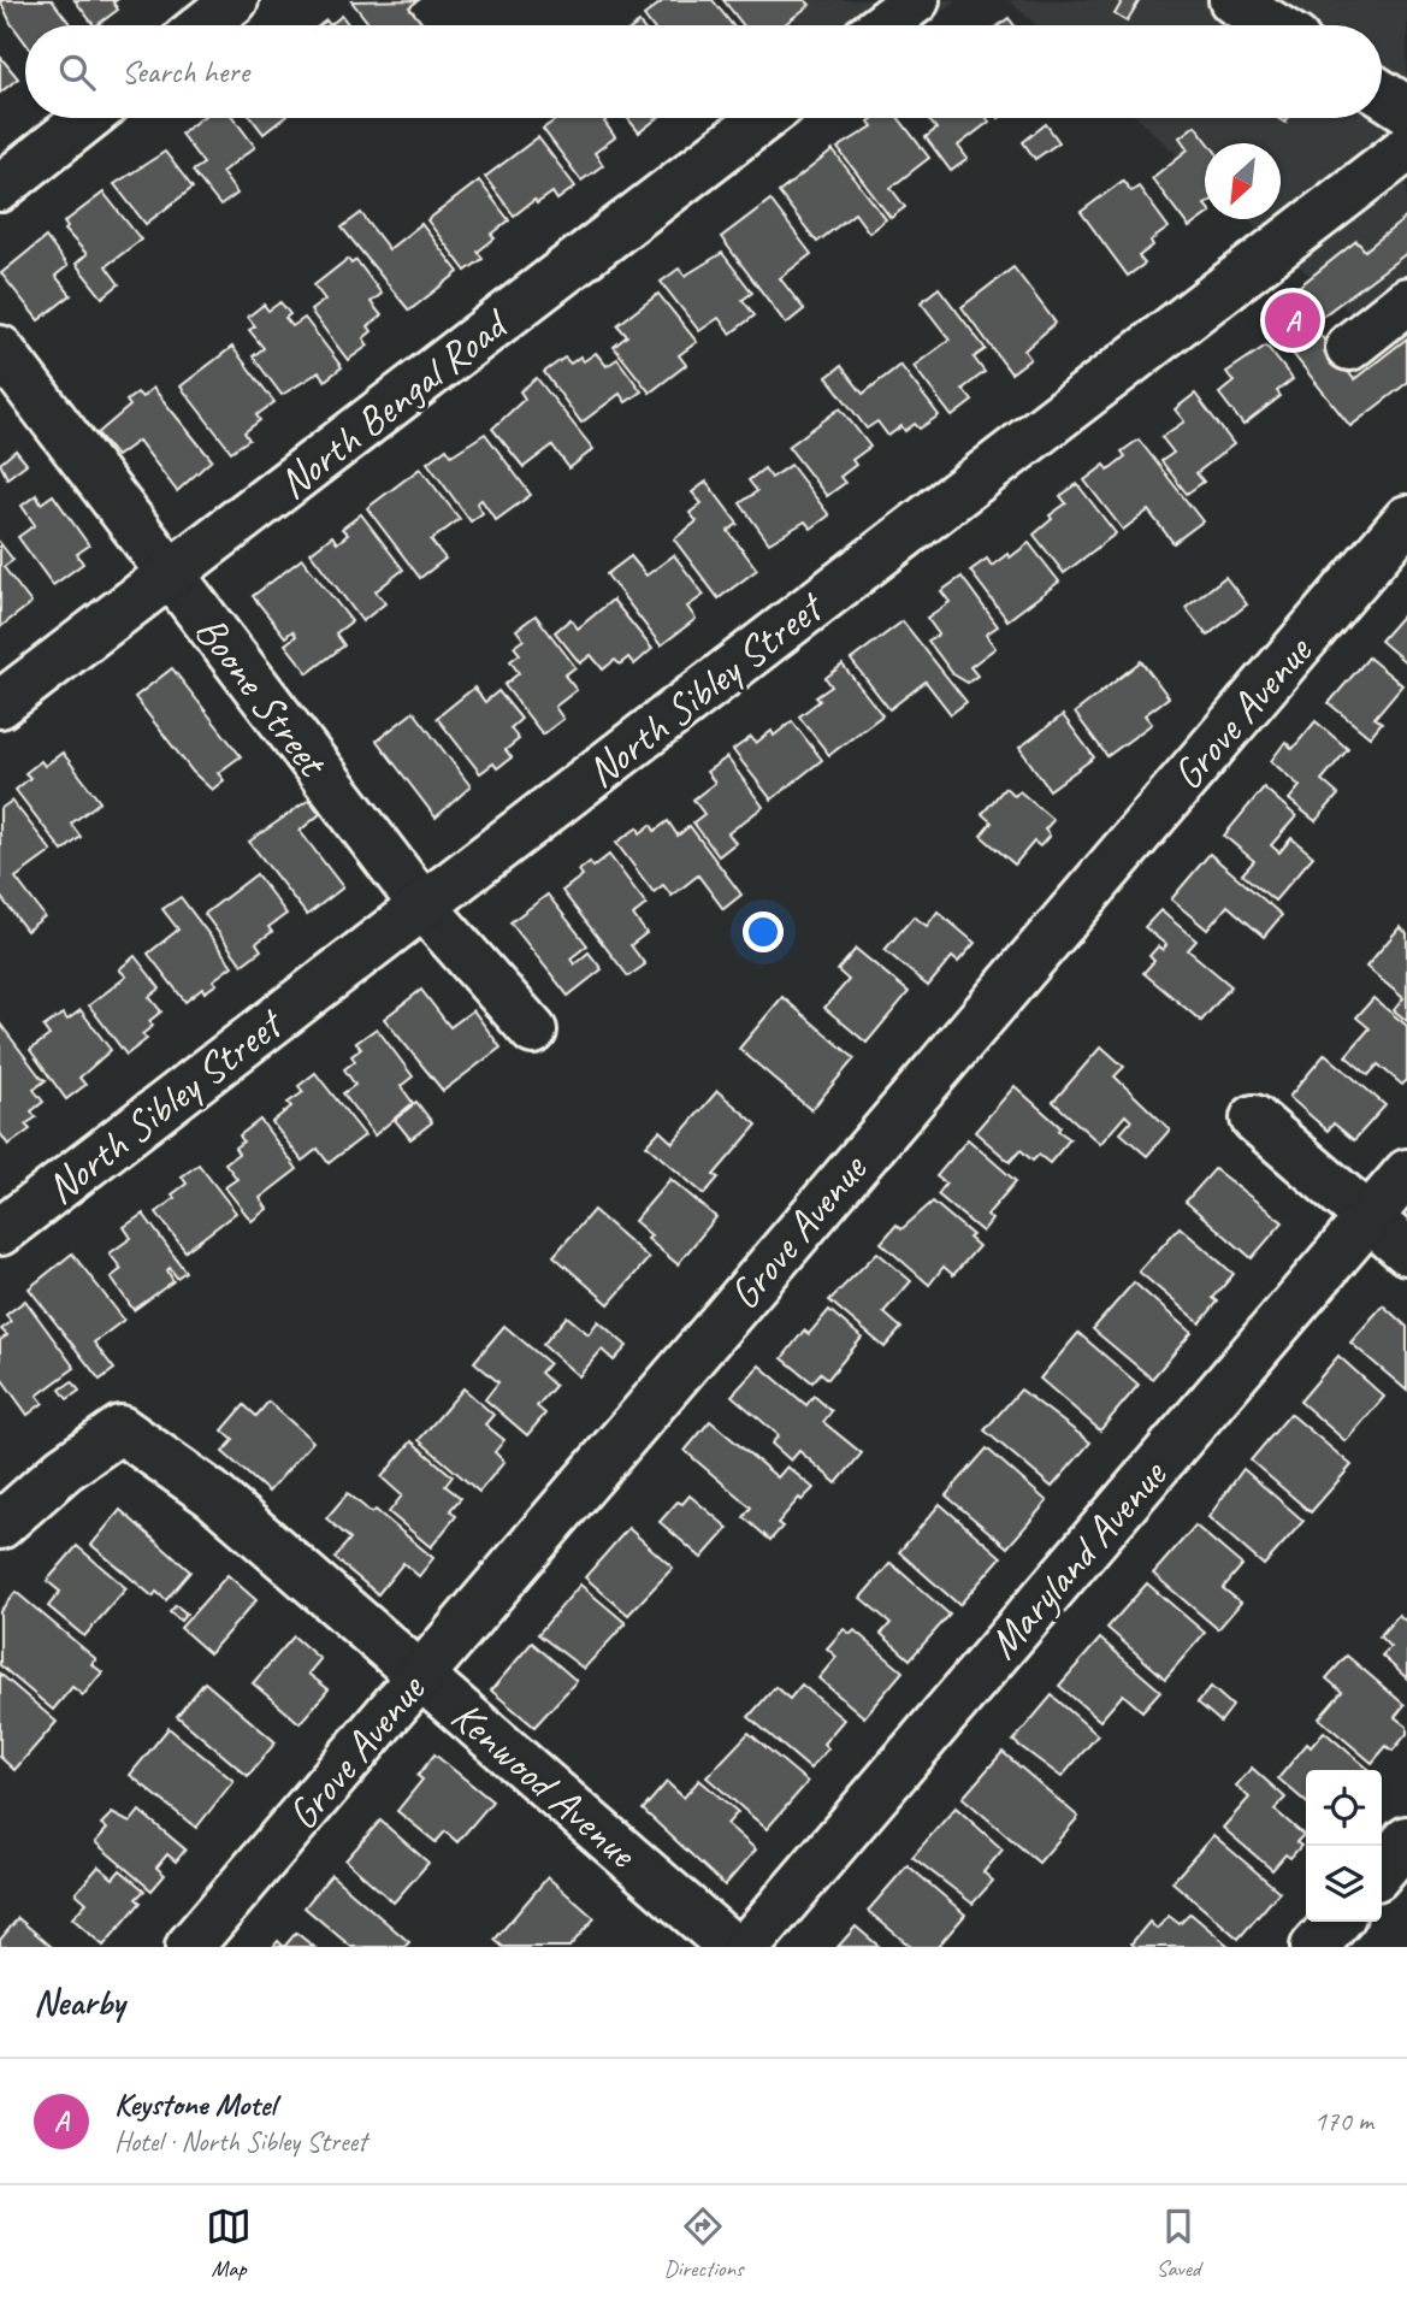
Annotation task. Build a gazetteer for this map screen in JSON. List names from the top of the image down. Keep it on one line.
{"streets":{"street":["North Bengal Road","North Sibley Street","Boone Street","Grove Avenue","Maryland Avenue","Kenwood Avenue"]},"crossings":[["North Bengal Road","Boone Street"],["North Sibley Street","Boone Street"],["Grove Avenue","Kenwood Avenue"]],"north":"bottom left","page":{"search":"Search here","pins":"A","heading":"Nearby","list":[{"mark":"A","name":"Keystone Motel","note":"Hotel · North Sibley Street","value":"170 m"}],"nav":["Map","Directions","Saved"]}}
